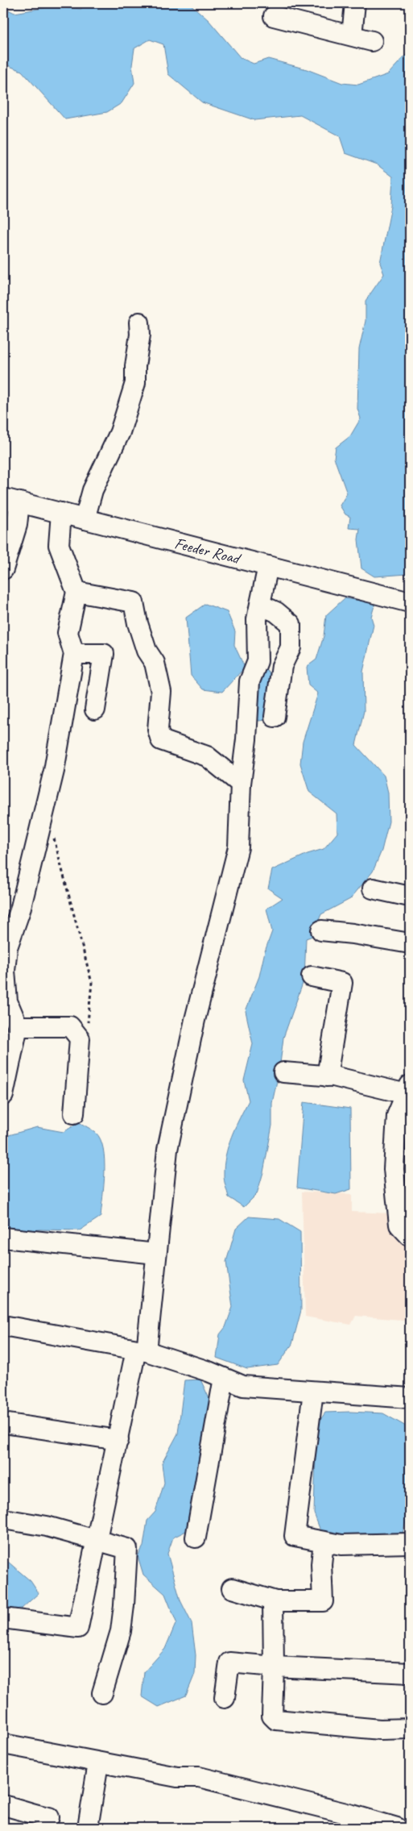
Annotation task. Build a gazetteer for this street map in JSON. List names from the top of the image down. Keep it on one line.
{"streets":{"street":["Feeder Road"]}}
